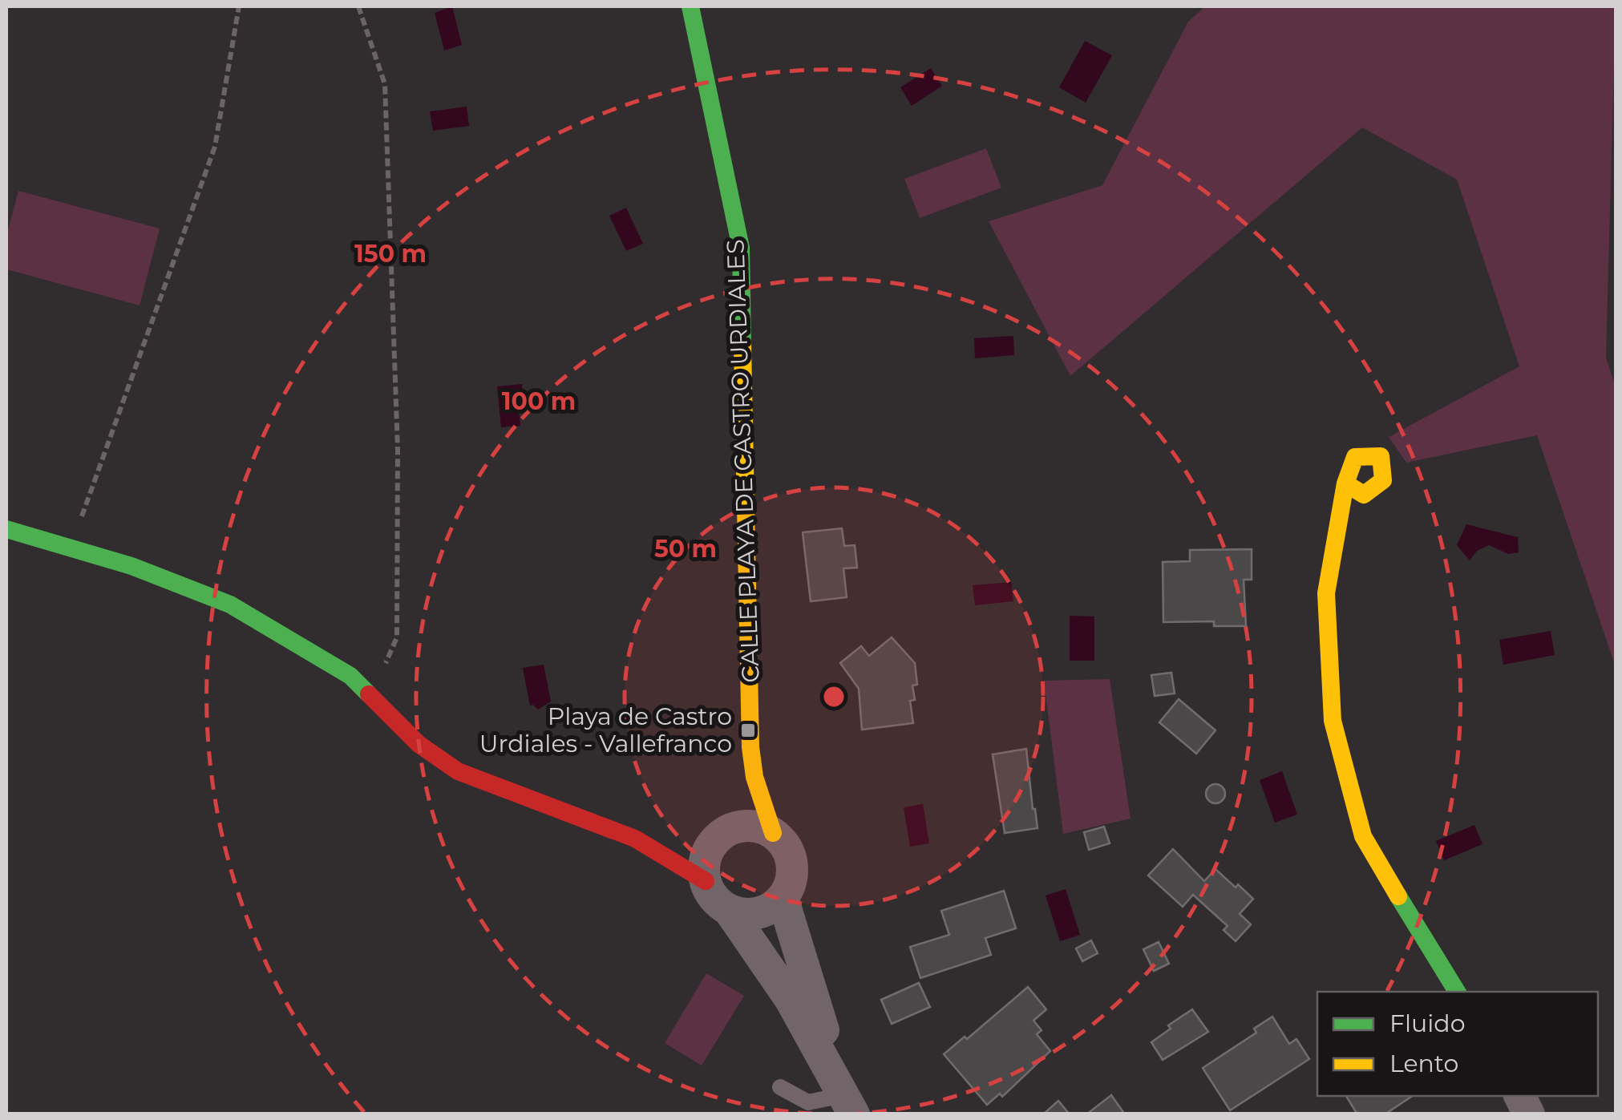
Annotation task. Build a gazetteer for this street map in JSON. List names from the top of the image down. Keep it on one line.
{"streets":{"street":["CALLE PLAYA DE CASTRO URDIALES"]},"places":{"transit":["Playa de Castro Urdiales - Vallefranco"]},"legend":["Fluido","Lento"],"rings":["150 m","100 m","50 m"]}
